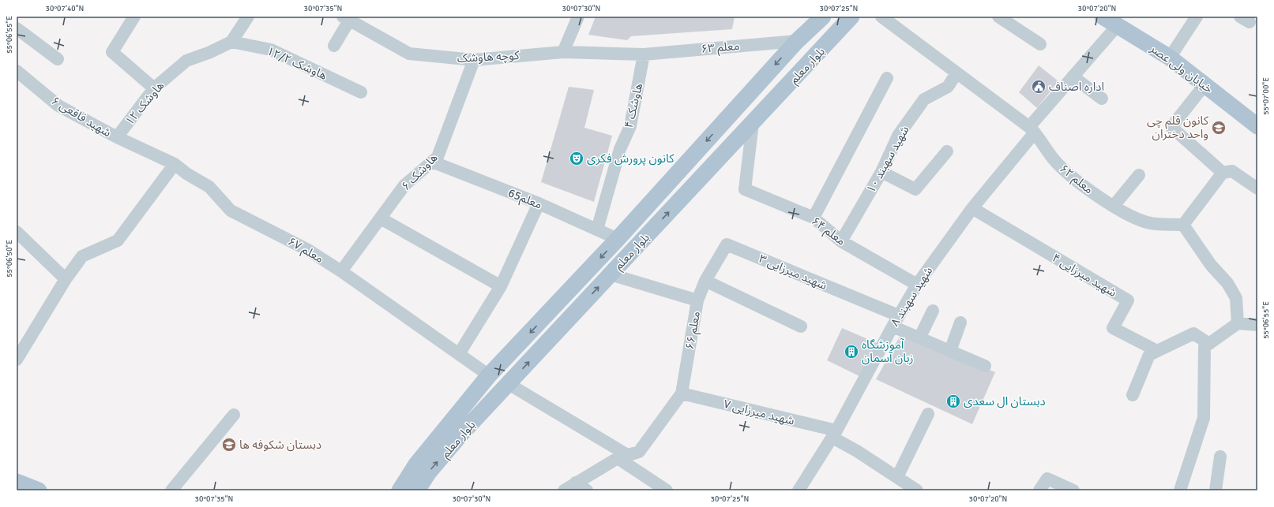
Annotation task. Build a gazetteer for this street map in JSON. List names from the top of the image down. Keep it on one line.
{"streets":{"main road":["بلوار معلم","خیابان ولی عصر"],"street":["معلم ۶۳","کوچه هاوشک","هاوشک ۱۲/۲","هاوشک ۱۲","هاوشک ۴","شهید فاقعی ۶","شهید سهبند ۱۰","هاوشک ۶","معلم ۶۲","معلم65","معلم ۶۴","معلم ۶۷","شهید میرزایی ۳","شهید میرزایی ۴","شهید سهبند ۸","معلم ۶۶","شهید میرزایی ۷"]},"crossings":[["معلم ۶۳","کوچه هاوشک"],["معلم ۶۳","بلوار معلم"],["معلم ۶۳","هاوشک ۴"],["کوچه هاوشک","هاوشک ۴"],["کوچه هاوشک","هاوشک ۶"],["هاوشک ۱۲/۲","هاوشک ۱۲"],["بلوار معلم","معلم65"],["بلوار معلم","معلم ۶۴"],["بلوار معلم","معلم ۶۷"],["بلوار معلم","معلم ۶۶"],["خیابان ولی عصر","شهید سهبند ۸"],["هاوشک ۱۲","شهید فاقعی ۶"],["هاوشک ۱۲","معلم ۶۷"],["هاوشک ۴","معلم65"],["شهید فاقعی ۶","معلم ۶۷"],["شهید سهبند ۱۰","معلم ۶۲"],["شهید سهبند ۱۰","معلم ۶۴"],["هاوشک ۶","معلم65"],["هاوشک ۶","معلم ۶۷"],["معلم ۶۲","شهید سهبند ۸"],["معلم ۶۴","شهید سهبند ۸"],["شهید میرزایی ۳","شهید سهبند ۸"],["شهید میرزایی ۴","شهید سهبند ۸"],["شهید سهبند ۸","شهید میرزایی ۷"],["معلم ۶۶","شهید میرزایی ۷"]],"places":{"public building":["اداره اصناف"],"school or university":["کانون قلم چی واحد دختران","دبستان شکوفه ها"],"theatre":["کانون پرورش فکری"],"building":["آموزشگاه زبان آسمان","دبستان ال سعدی"]},"coordinates":["30°07'40\"N","30°07'35\"N","30°07'30\"N","30°07'25\"N","30°07'20\"N","55°06'55\"E","55°07'00\"E","55°06'50\"E"]}
